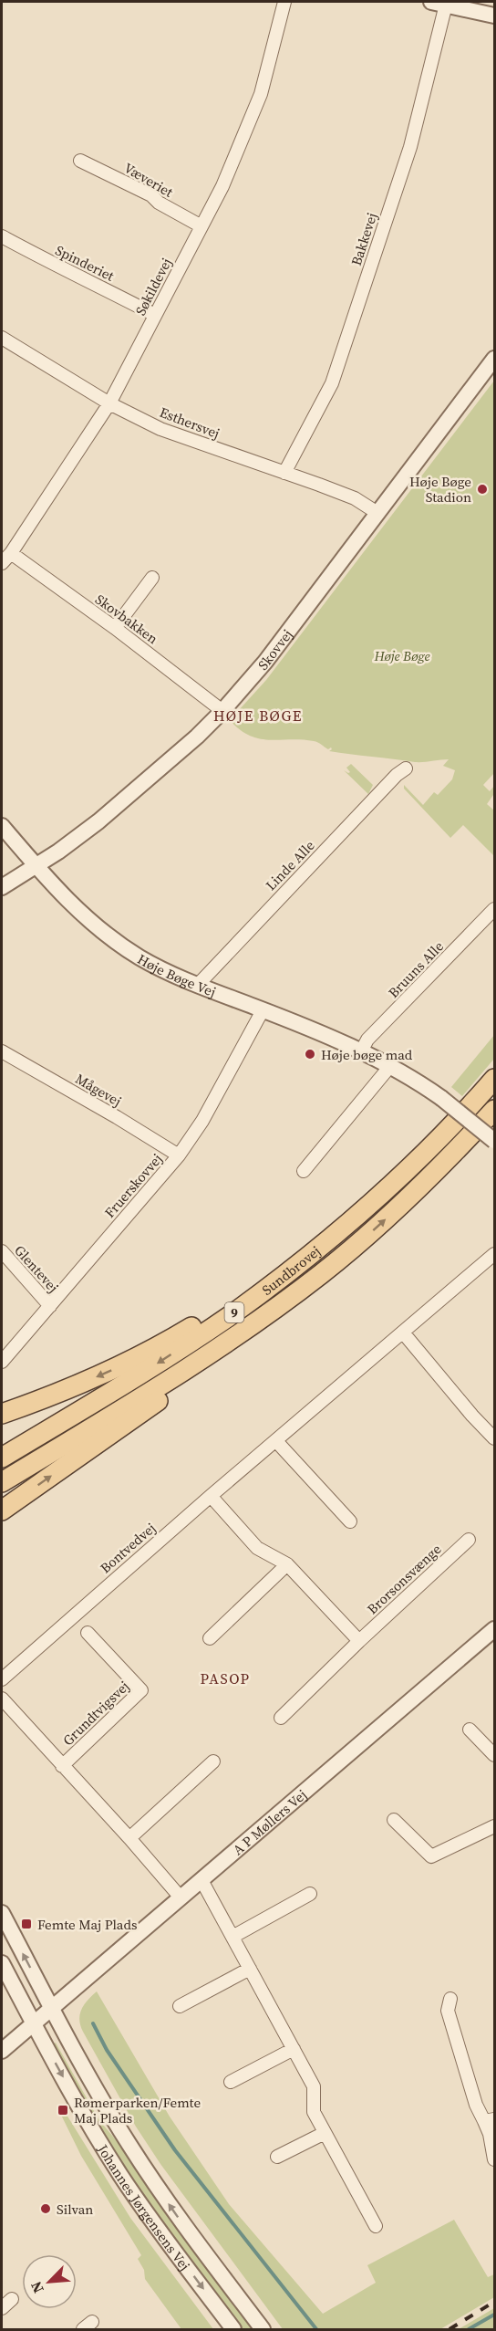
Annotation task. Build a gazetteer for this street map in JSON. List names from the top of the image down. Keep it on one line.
{"streets":{"main road":["Sundbrovej","9"],"street":["Væveriet","Bakkevej","Spinderiet","Søkildevej","Esthersvej","Skovbakken","Skovvej","Linde Alle","Bruuns Alle","Høje Bøge Vej","Mågevej","Fruerskovvej","Glentevej","Bontvedvej","Brorsonsvænge","Grundtvigsvej","A P Møllers Vej","Johannes Jørgensens Vej"]},"crossings":[["Væveriet","Søkildevej"],["Bakkevej","Esthersvej"],["Spinderiet","Søkildevej"],["Søkildevej","Esthersvej"],["Søkildevej","Skovbakken"],["Esthersvej","Skovvej"],["Skovbakken","Skovvej"],["Skovvej","Høje Bøge Vej"],["Linde Alle","Høje Bøge Vej"],["Bruuns Alle","Høje Bøge Vej"],["Høje Bøge Vej","Fruerskovvej"],["Mågevej","Fruerskovvej"],["Fruerskovvej","Glentevej"],["Grundtvigsvej","A P Møllers Vej"],["A P Møllers Vej","Johannes Jørgensens Vej"]],"districts":["HØJE BØGE","PASOP"],"parks":["Høje Bøge"],"places":{"other":["Høje Bøge Stadion","Høje bøge mad","Silvan"],"transit":["Femte Maj Plads","Rømerparken/Femte Maj Plads"]},"north":"bottom left"}
